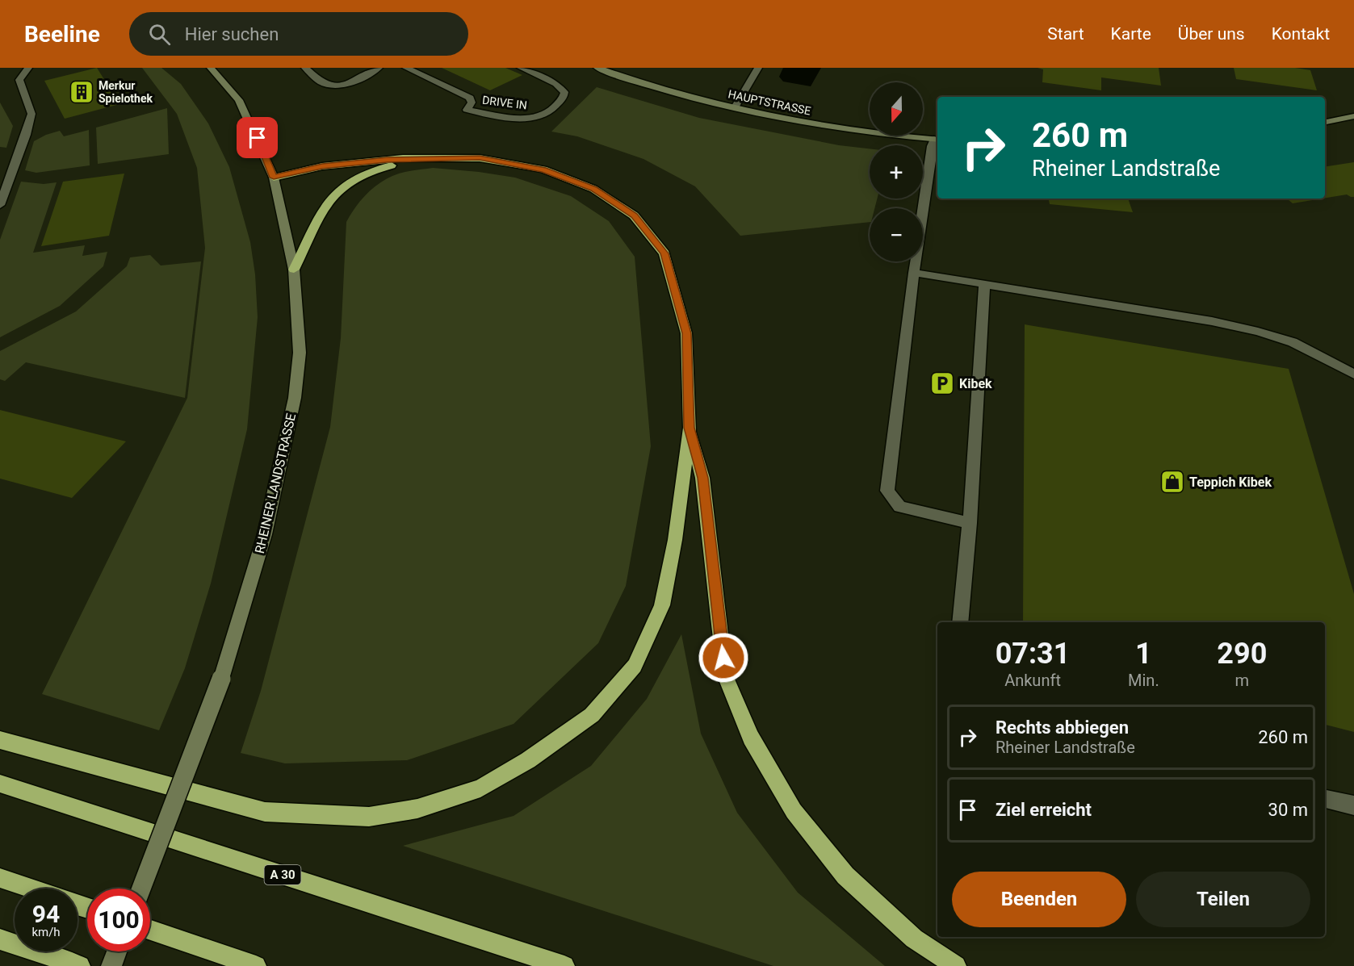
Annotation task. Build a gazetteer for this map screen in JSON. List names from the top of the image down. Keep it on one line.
{"streets":{"highway":["A 30"],"street":["DRIVE IN","HAUPTSTRASSE","RHEINER LANDSTRASSE"]},"places":{"building":["Merkur Spielothek"],"parking":["Kibek"],"shop":["Teppich Kibek"]},"north":"bottom","page":{"header":"Beeline","search":"Hier suchen","nav":["Start","Karte","Über uns","Kontakt"],"map_buttons":["+","−"],"turn":["260 m","Rheiner Landstraße"],"eta":["07:31","Ankunft","1","Min.","290","m"],"list":[{"name":"Rechts abbiegen","note":"Rheiner Landstraße","value":"260 m"},{"name":"Ziel erreicht","value":"30 m"}],"buttons":["Beenden","Teilen"],"speed":"94 km/h","limit":"100"}}
